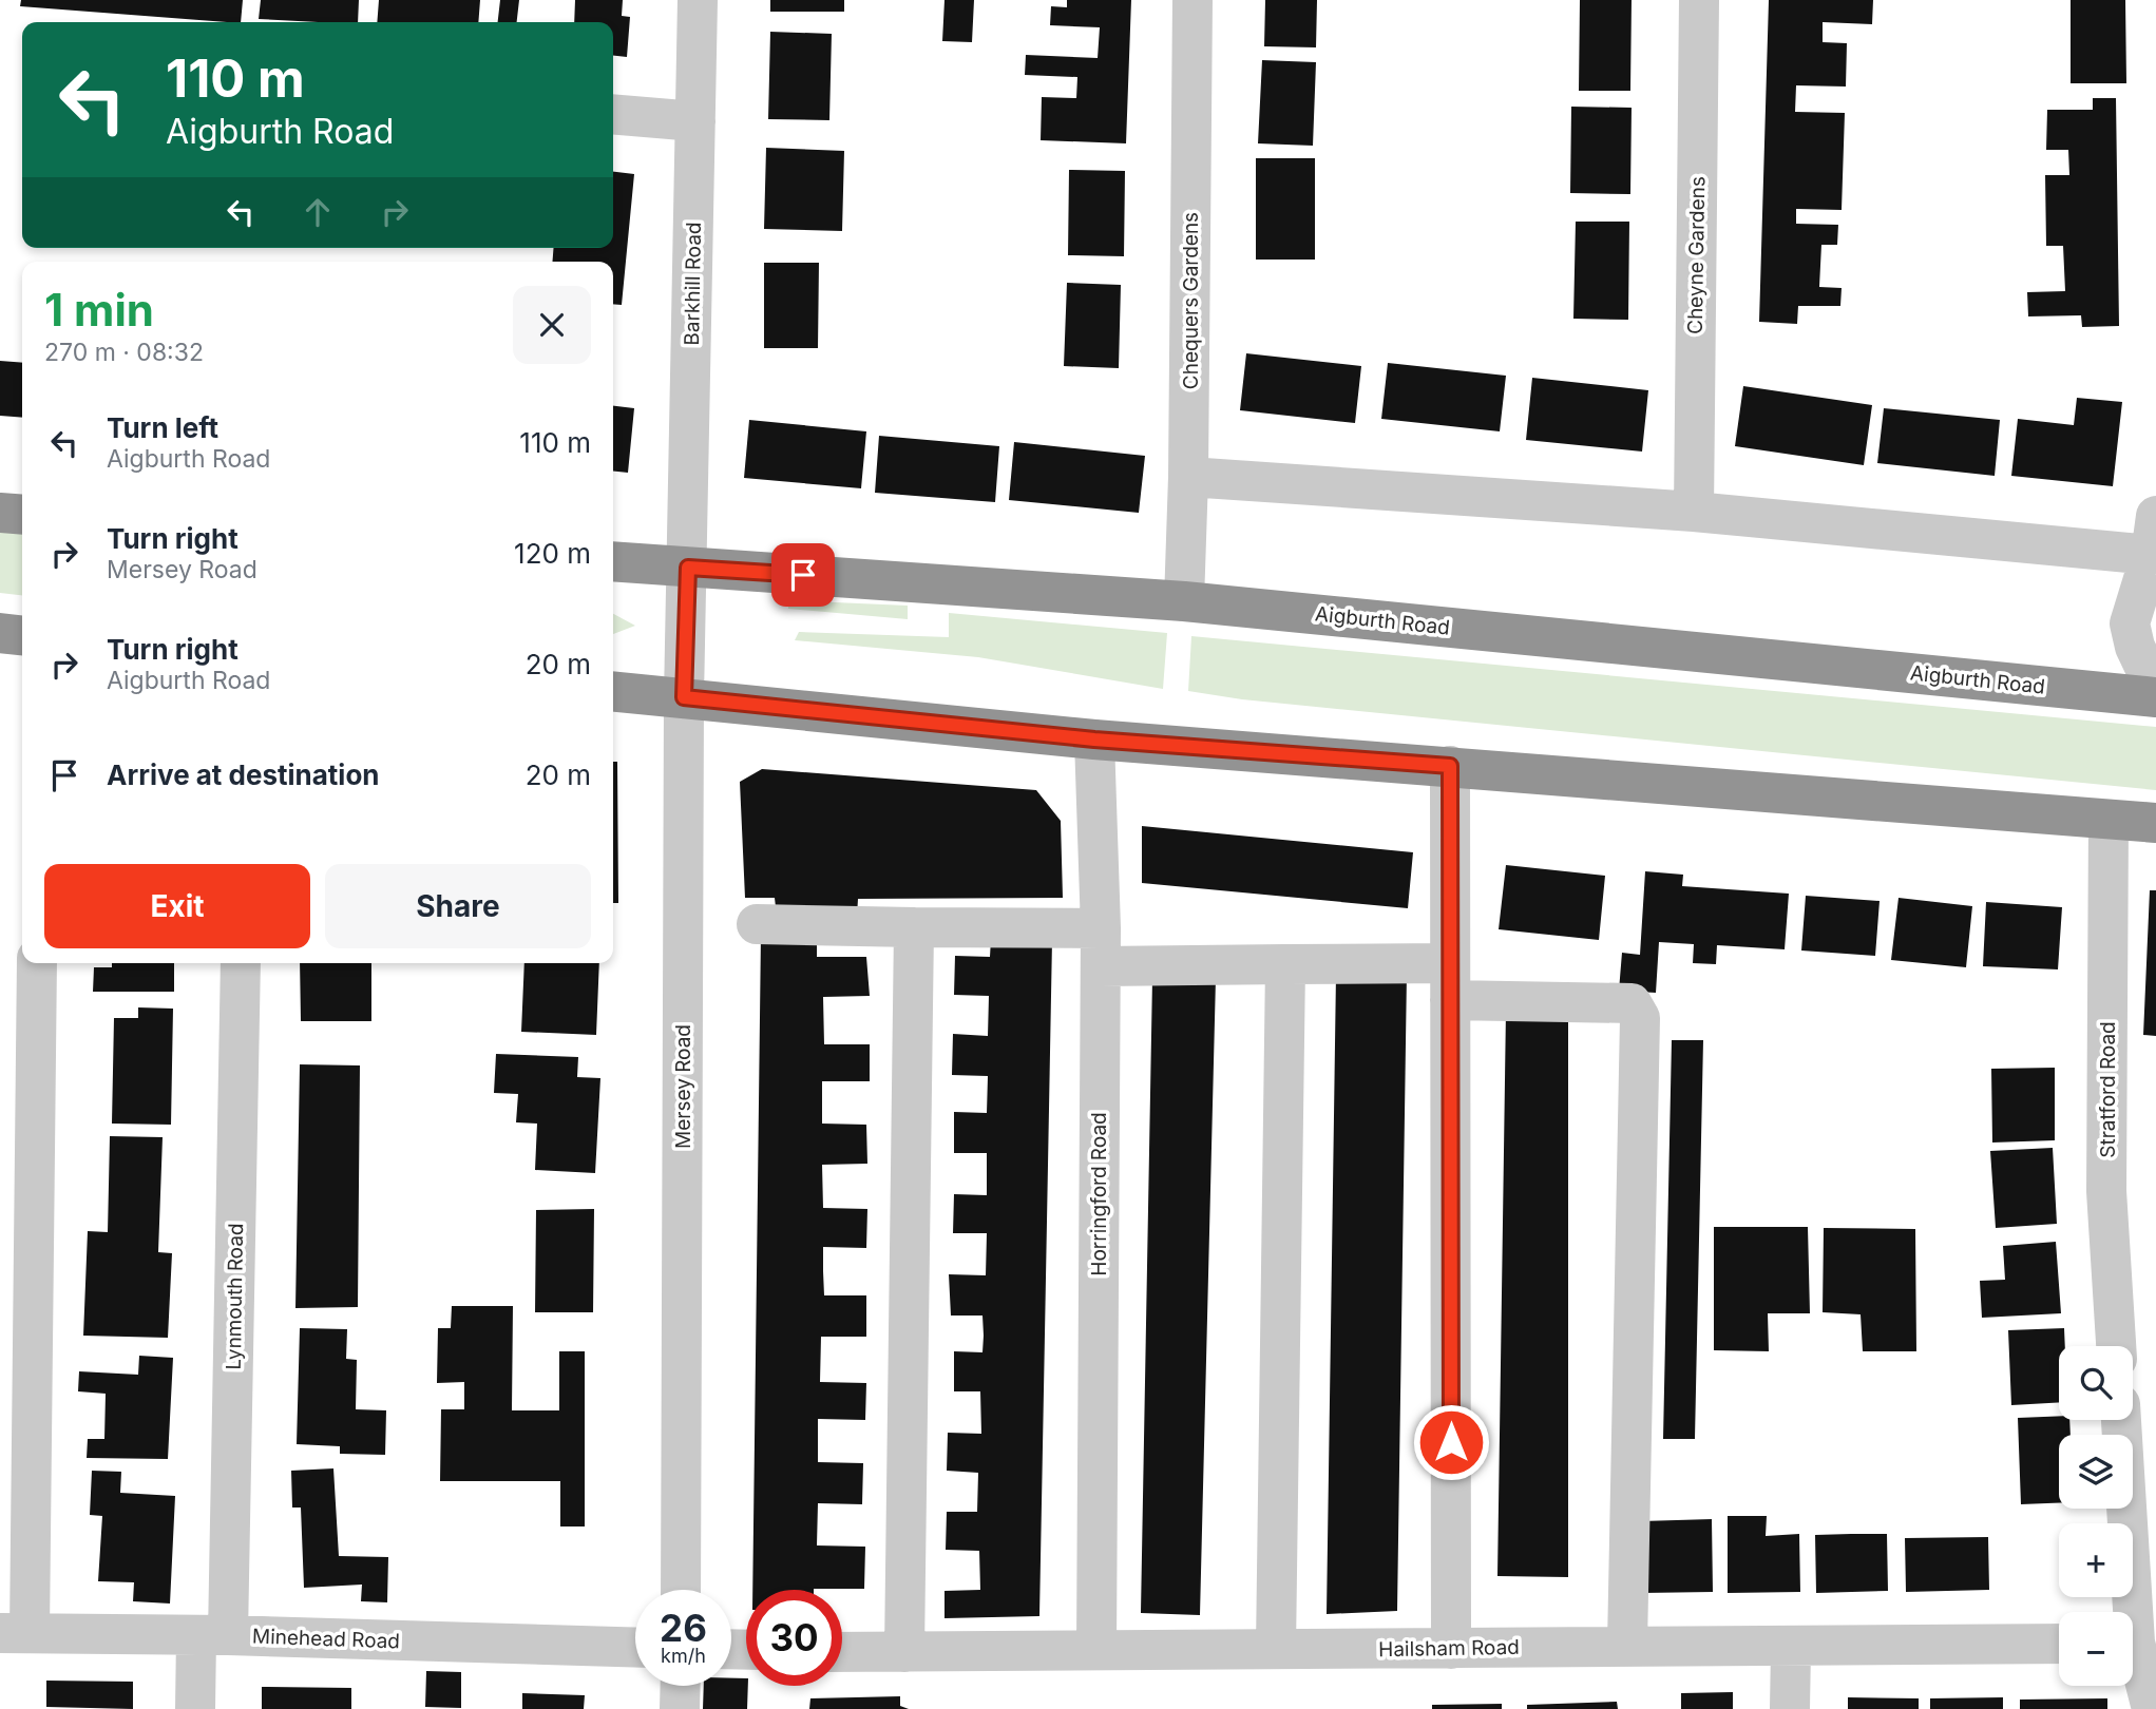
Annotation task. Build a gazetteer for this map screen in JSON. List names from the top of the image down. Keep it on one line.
{"streets":{"highway":["Aigburth Road"],"street":["Cheyne Gardens","Barkhill Road","Chequers Gardens","Mersey Road","Stratford Road","Horringford Road","Lynmouth Road","Minehead Road","Hailsham Road"]},"crossings":[["Barkhill Road","Aigburth Road"],["Barkhill Road","Mersey Road"],["Chequers Gardens","Aigburth Road"],["Aigburth Road","Mersey Road"],["Horringford Road","Hailsham Road"],["Lynmouth Road","Minehead Road"]],"page":{"turn":["110 m","Aigburth Road"],"heading":["1 min","270 m · 08:32"],"list":[{"name":"Turn left","note":"Aigburth Road","value":"110 m"},{"name":"Turn right","note":"Mersey Road","value":"120 m"},{"name":"Turn right","note":"Aigburth Road","value":"20 m"},{"name":"Arrive at destination","value":"20 m"}],"buttons":["Exit","Share"],"map_buttons":["+","−"],"speed":"26 km/h","limit":"30"}}
